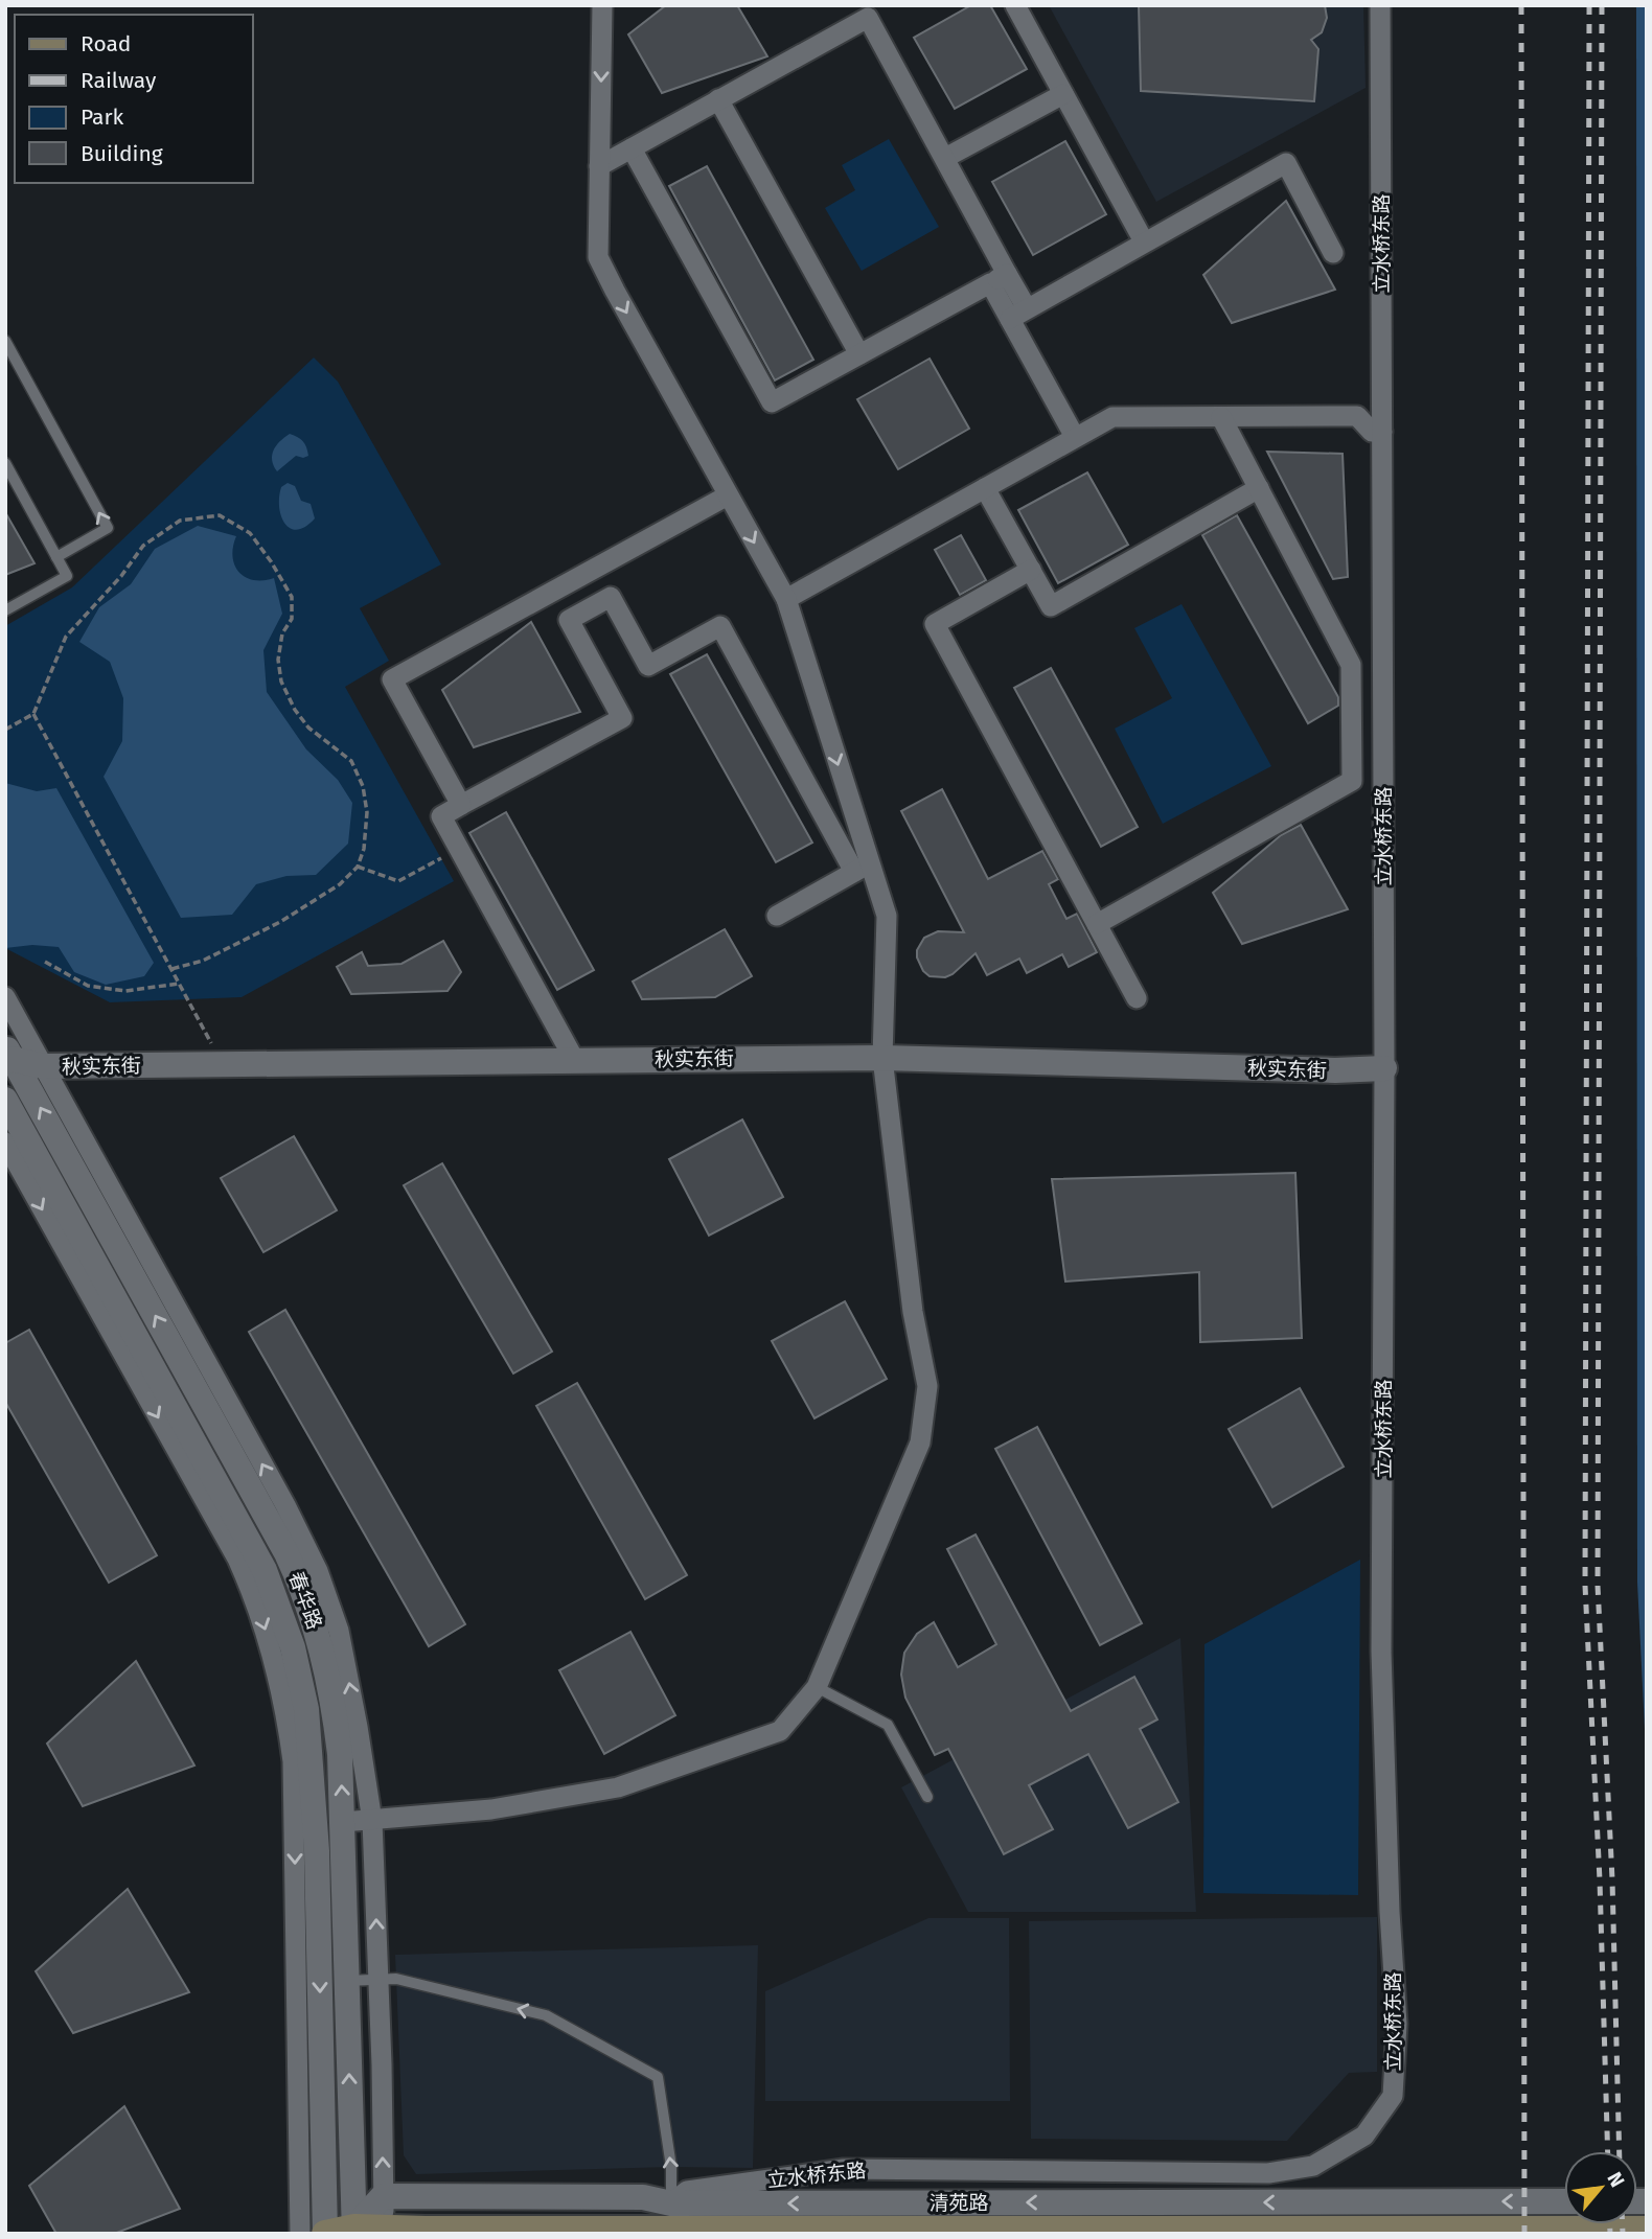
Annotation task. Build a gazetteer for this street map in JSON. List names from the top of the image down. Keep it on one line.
{"streets":{"main road":["清苑路"],"street":["立水桥东路","秋实东街","春华路"]},"crossings":[["立水桥东路","秋实东街"],["立水桥东路","清苑路"],["秋实东街","春华路"],["春华路","清苑路"]],"one_way":["清苑路"],"legend":["Road","Railway","Park","Building"],"north":"top right"}
